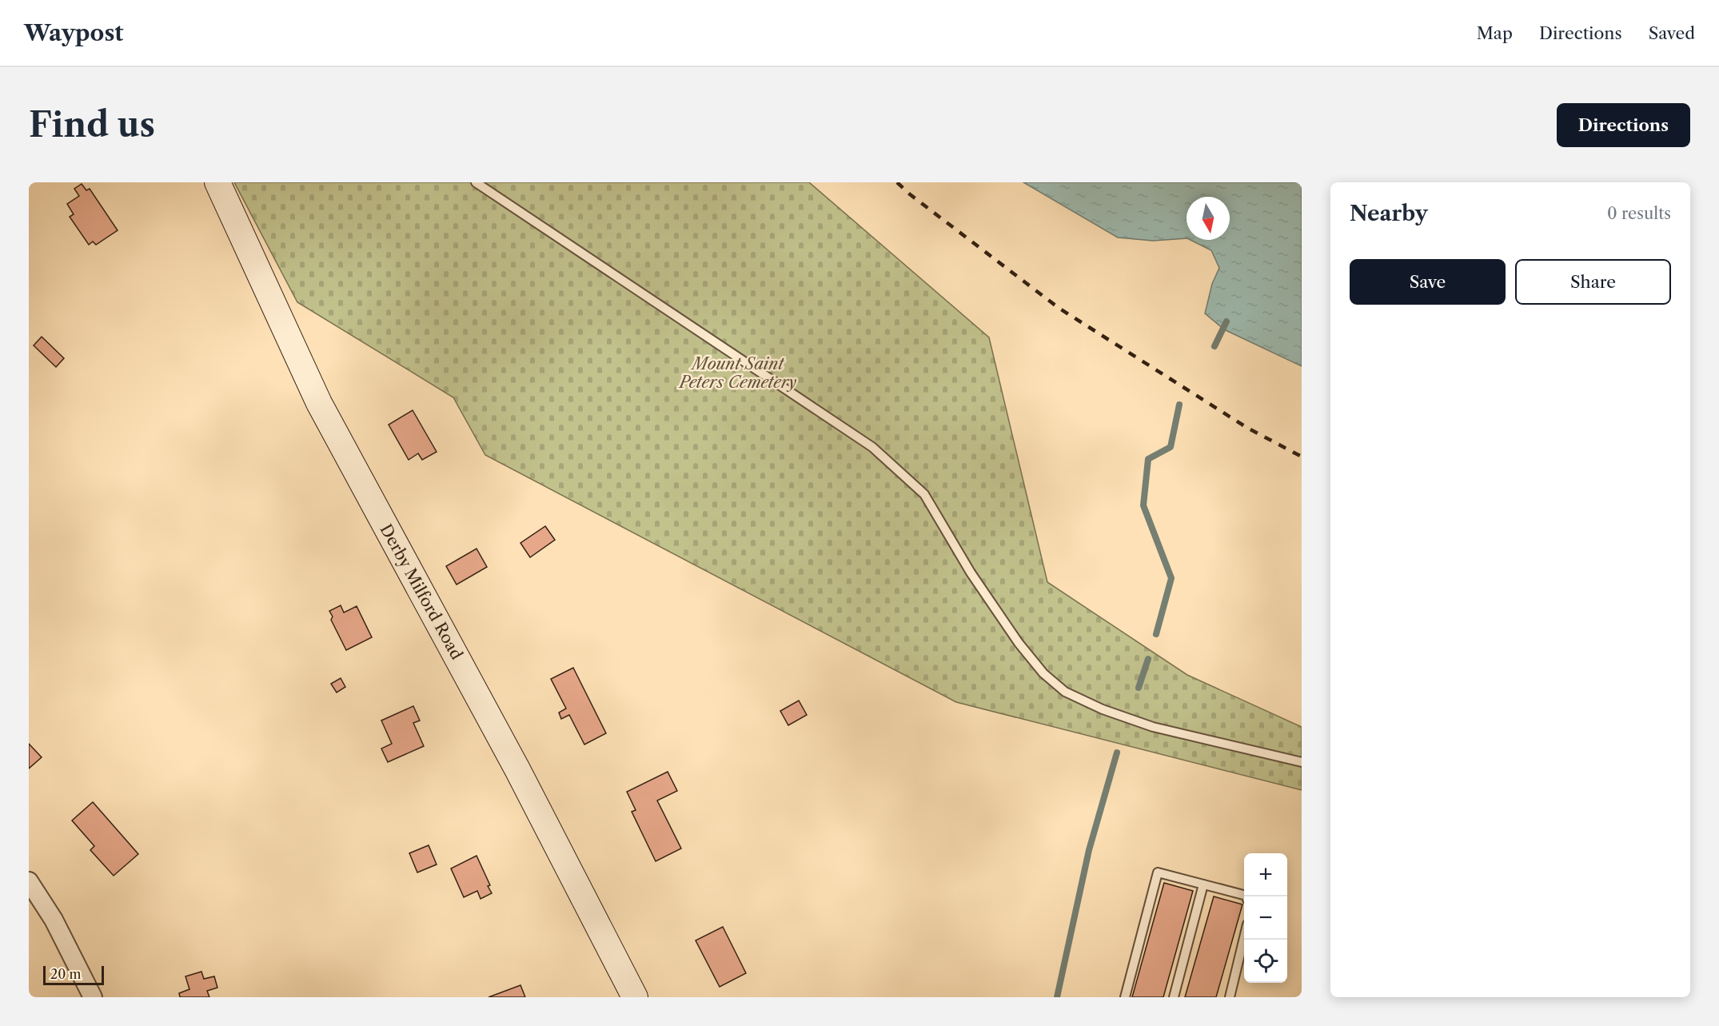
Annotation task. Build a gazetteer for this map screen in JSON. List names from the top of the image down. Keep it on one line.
{"streets":{"main road":["Derby Milford Road"]},"parks":["Mount Saint Peters Cemetery"],"scale_bar":"20 m","north":"bottom","page":{"header":"Waypost","nav":["Map","Directions","Saved"],"buttons":["Directions",["Save","Share"]],"title":"Find us","heading":["Nearby","0 results"],"map_buttons":["+","−"],"scale":"20 m"}}
